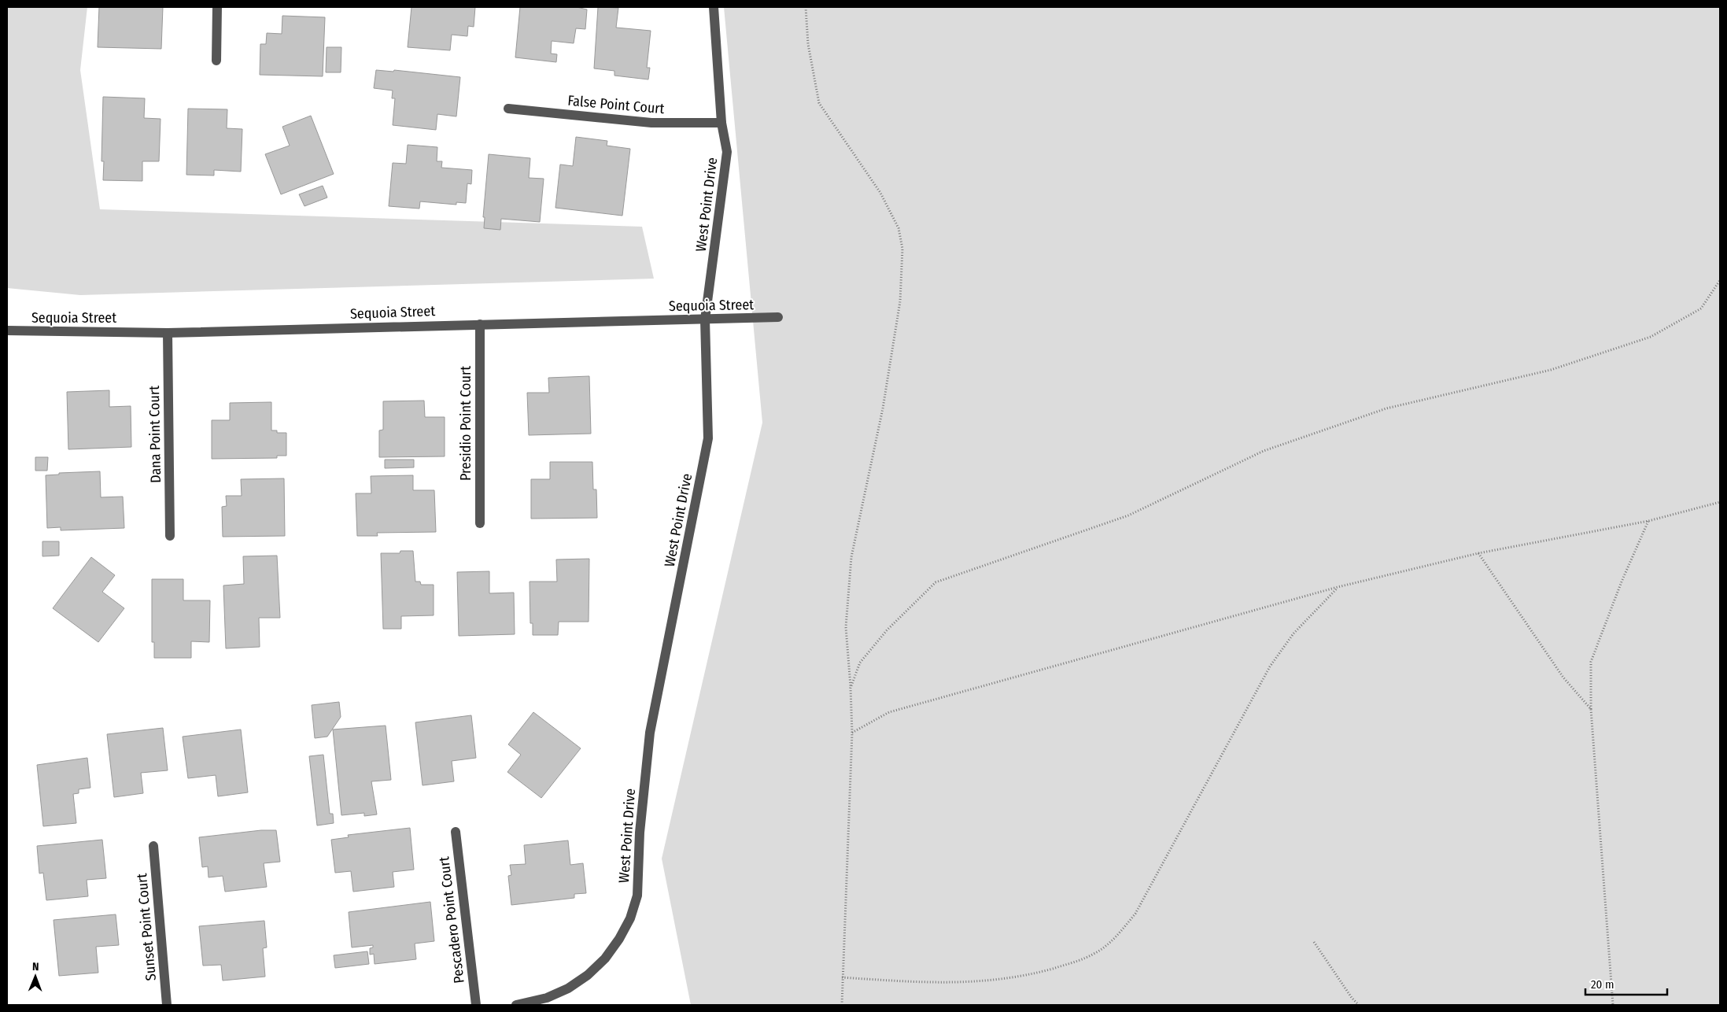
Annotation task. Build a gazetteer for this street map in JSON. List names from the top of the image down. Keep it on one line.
{"streets":{"street":["False Point Court","West Point Drive","Sequoia Street","Presidio Point Court","Dana Point Court","Pescadero Point Court","Sunset Point Court"]},"crossings":[["False Point Court","West Point Drive"],["West Point Drive","Sequoia Street"],["Sequoia Street","Presidio Point Court"],["Sequoia Street","Dana Point Court"]],"scale_bar":"20 m","north":"top"}
